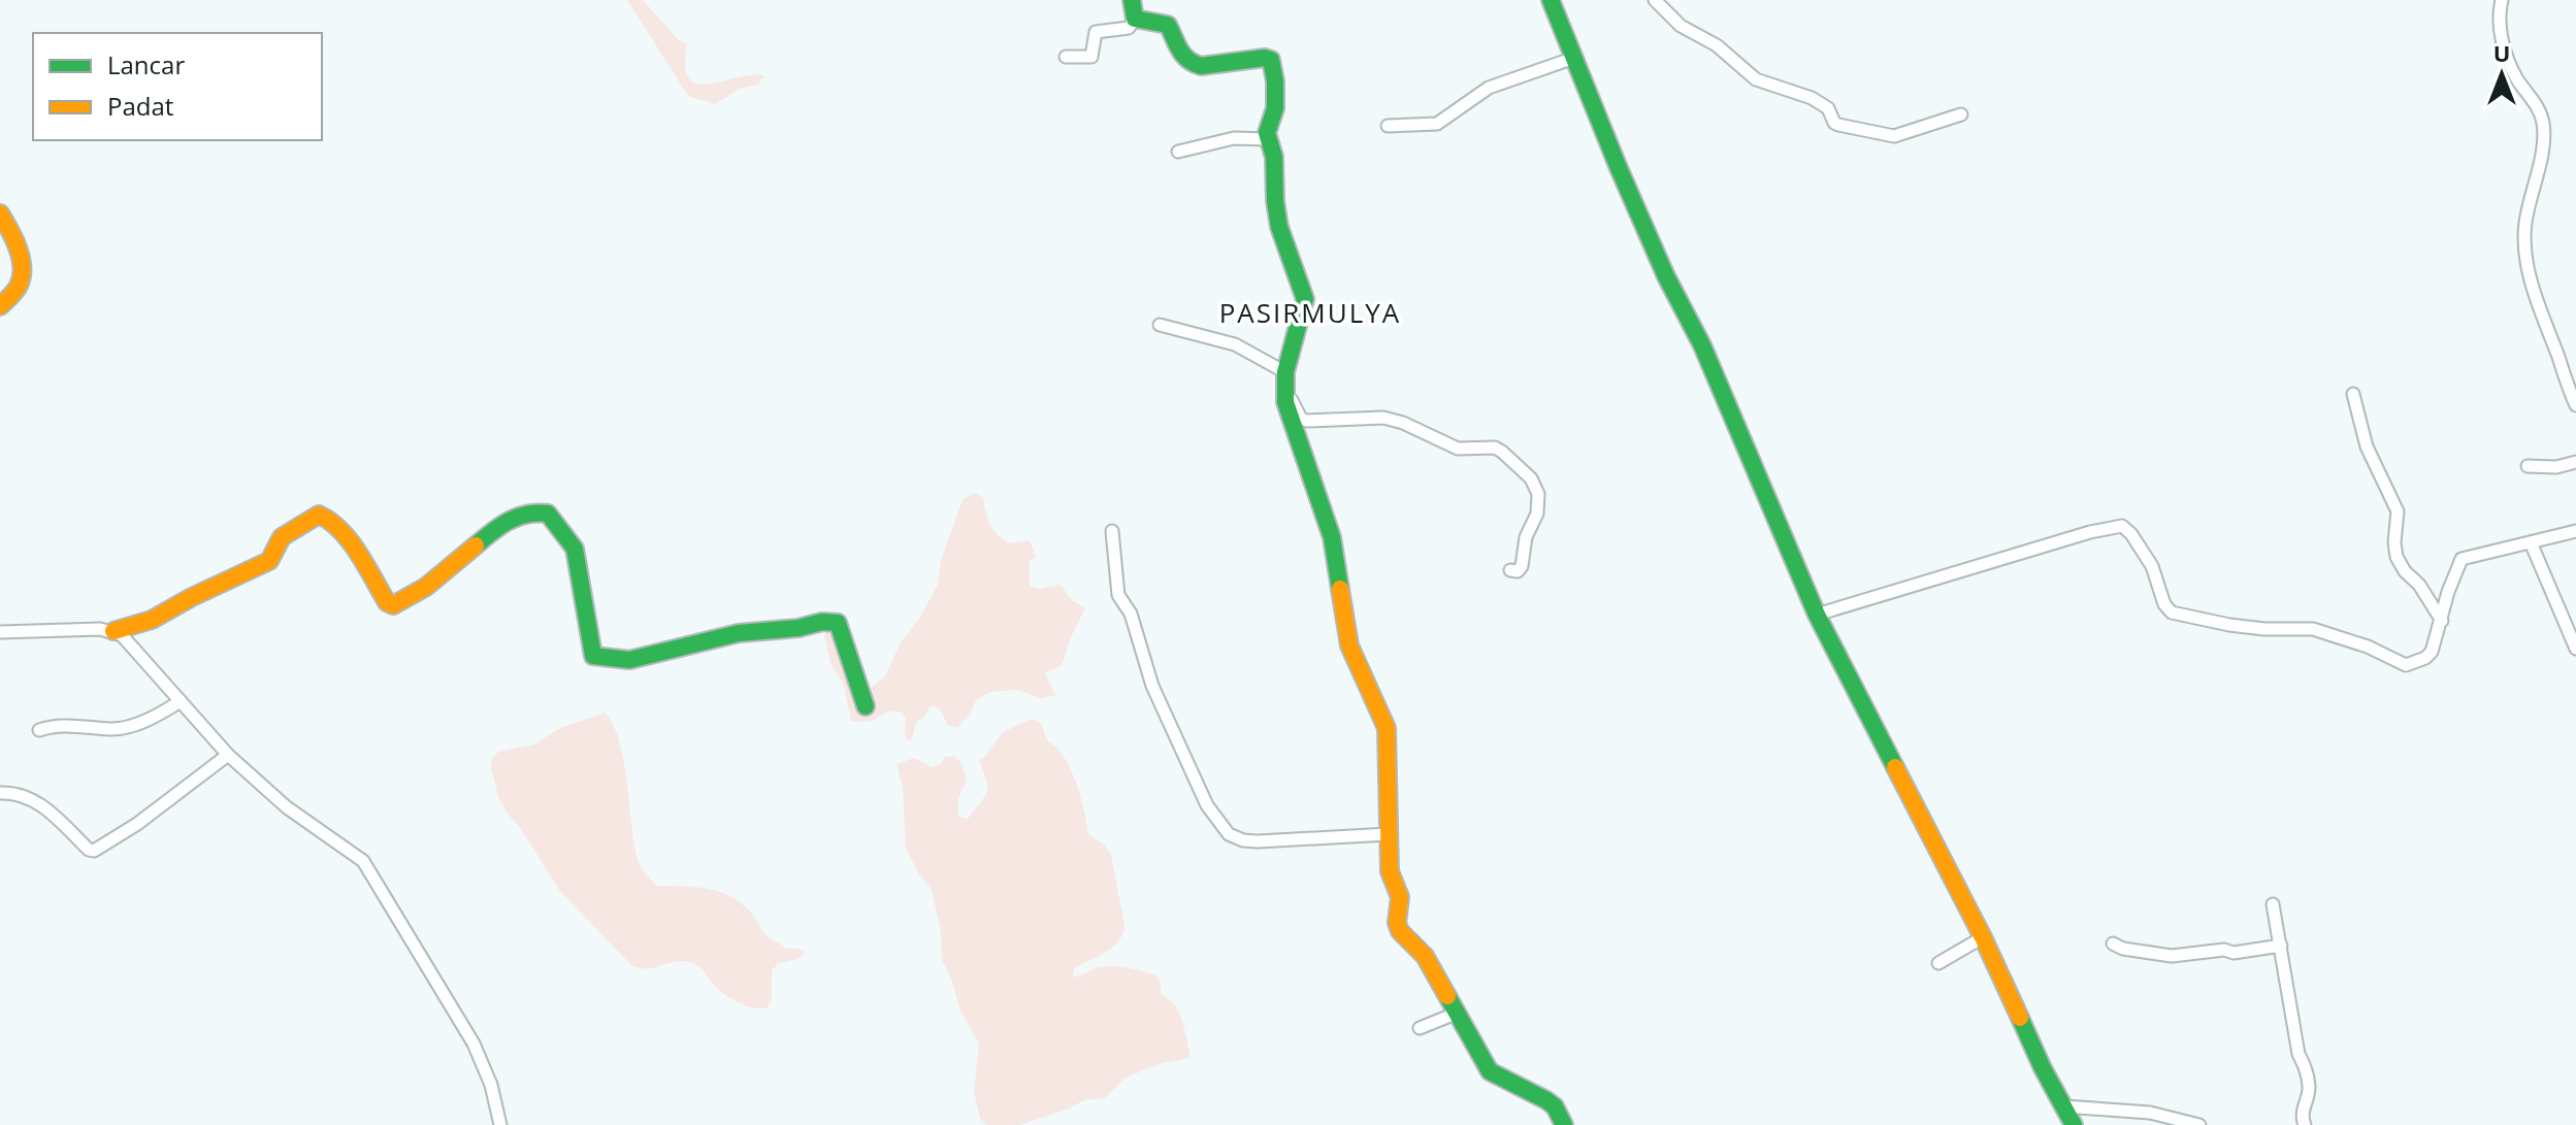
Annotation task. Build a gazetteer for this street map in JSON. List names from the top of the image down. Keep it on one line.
{"districts":["PASIRMULYA"],"legend":["Lancar","Padat"],"north":"top"}
